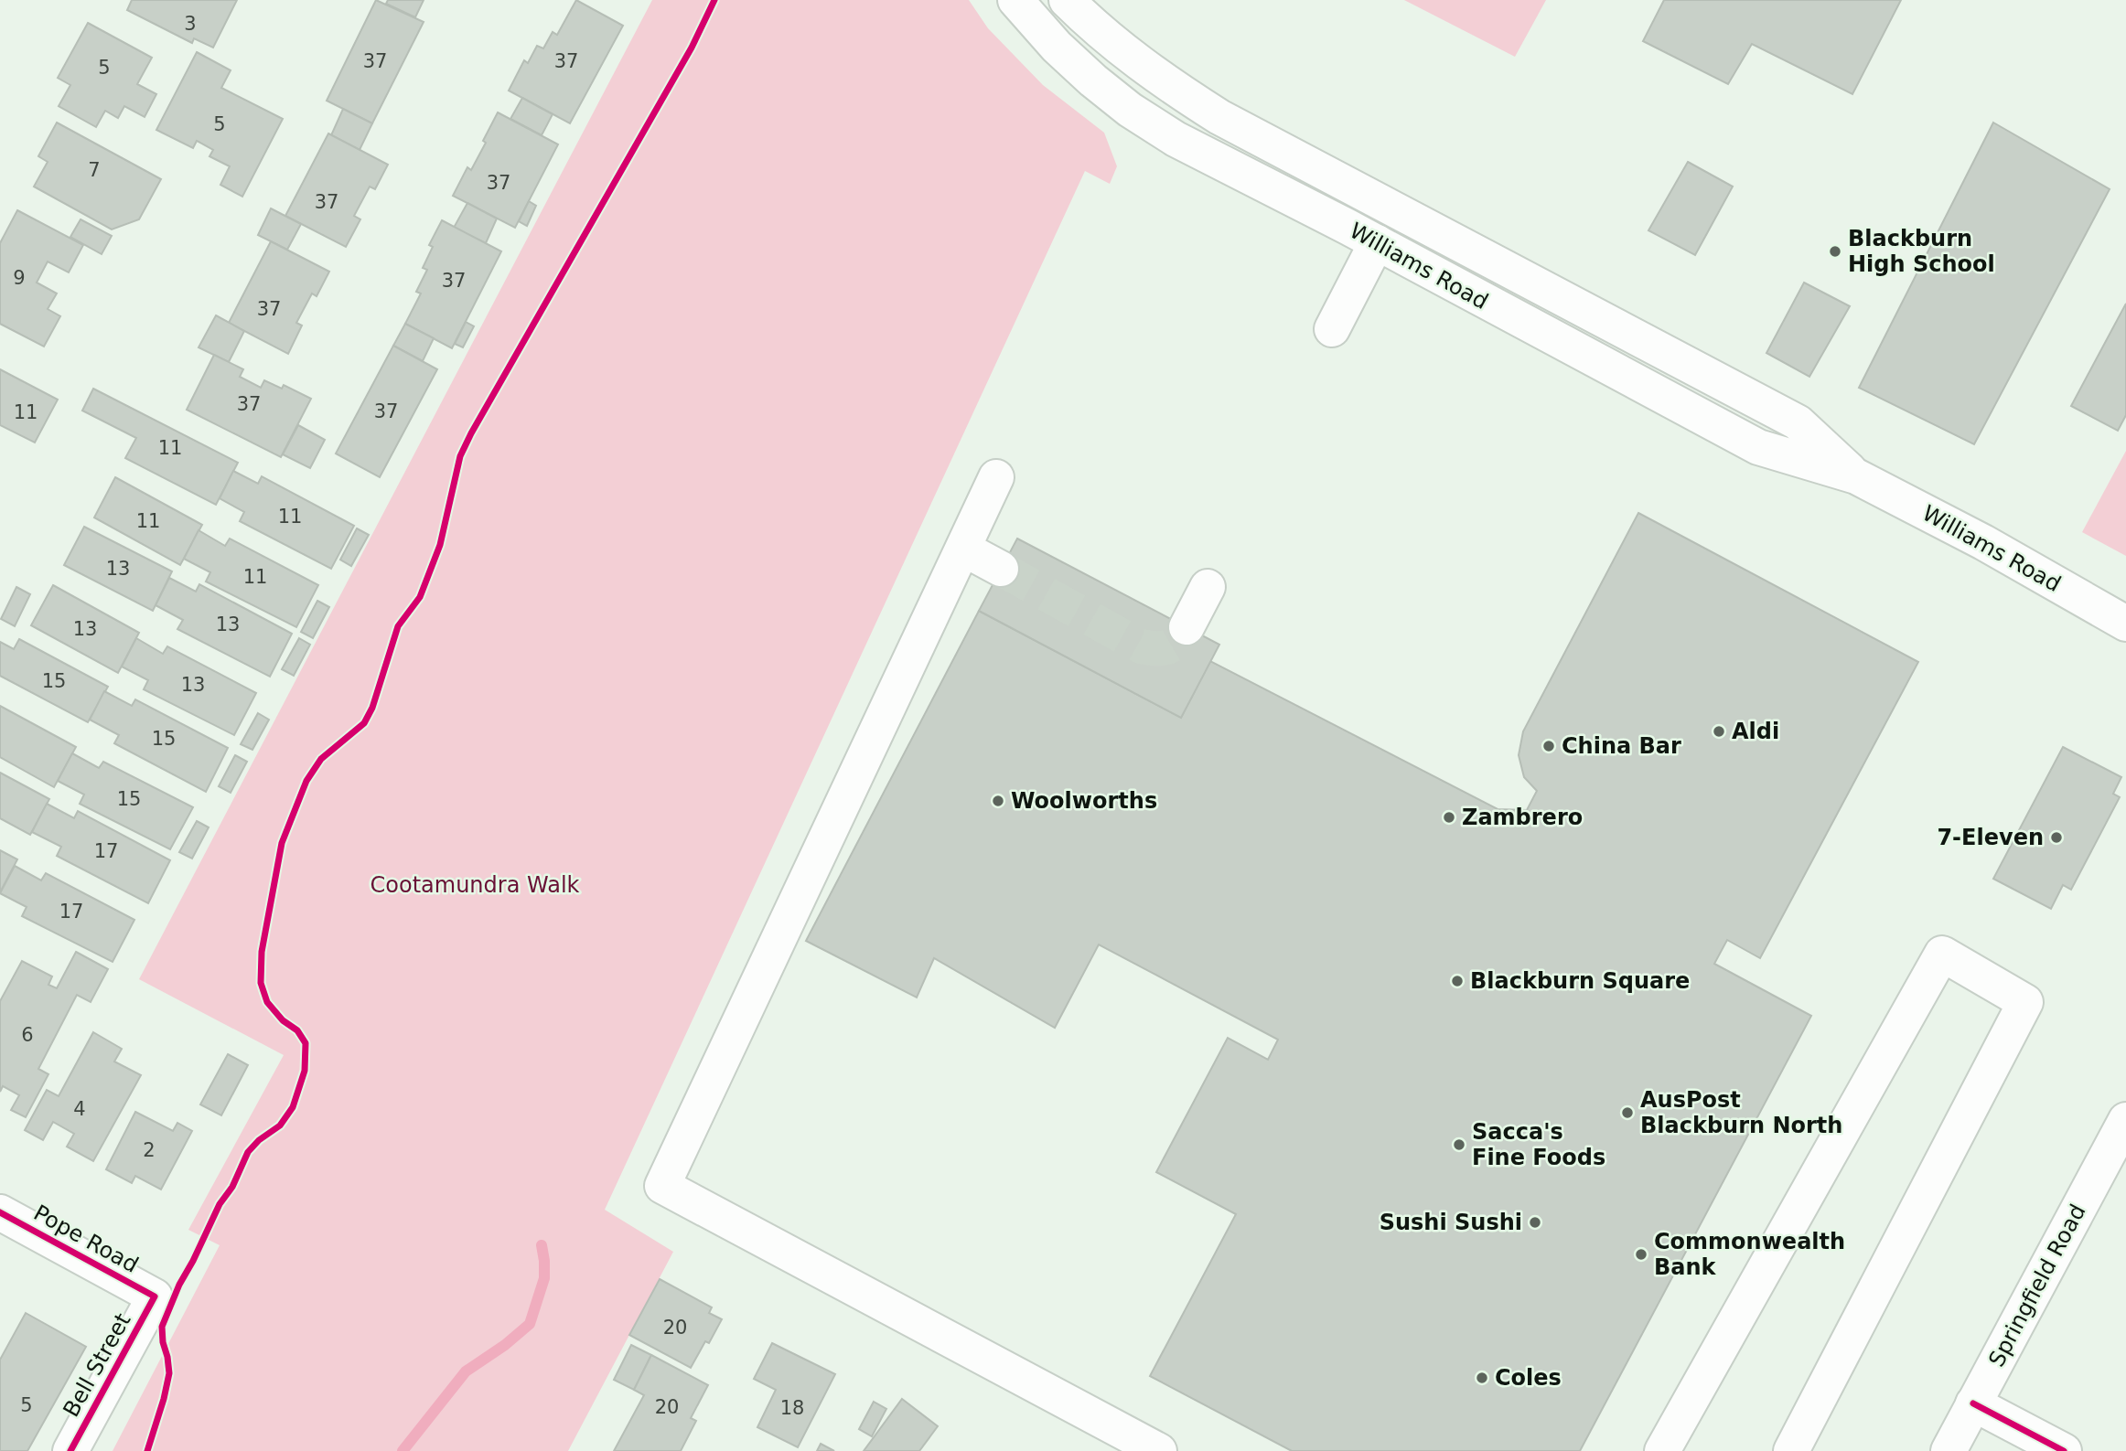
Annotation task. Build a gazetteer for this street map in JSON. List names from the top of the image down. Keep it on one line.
{"streets":{"main road":["Williams Road","Pope Road","Springfield Road","Bell Street"]},"crossings":[["Pope Road","Bell Street"]],"parks":["Cootamundra Walk"],"places":["Blackburn High School","Aldi","China Bar","Woolworths","Zambrero","7-Eleven","Blackburn Square","AusPost Blackburn North","Sacca's Fine Foods","Sushi Sushi","Commonwealth Bank","Coles"],"house_numbers":["3","37","37","5","5","7","37","37","9","37","37","37","37","11","11","11","11","13","11","13","13","15","13","15","15","17","17","6","4","2","20","5","20","18"]}
